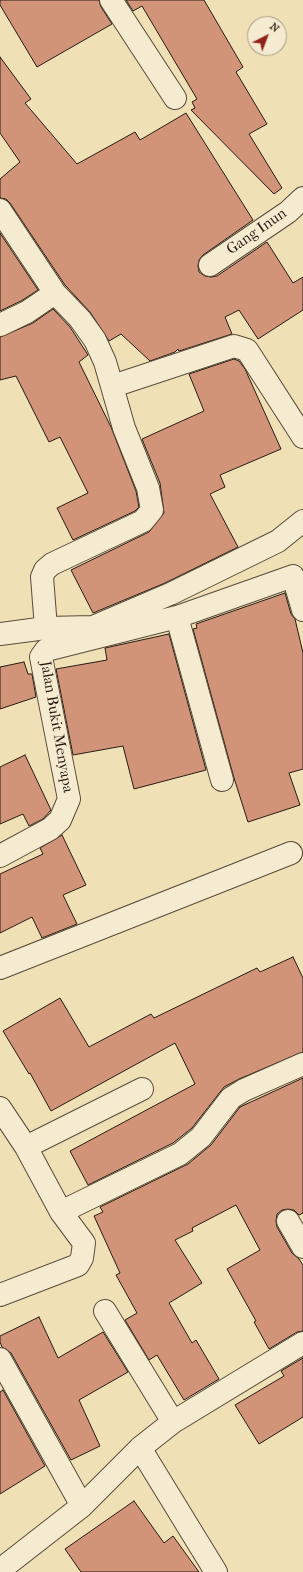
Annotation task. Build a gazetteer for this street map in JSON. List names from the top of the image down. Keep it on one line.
{"streets":{"street":["Gang Inun","Jalan Bukit Menyapa"]},"north":"top right"}
